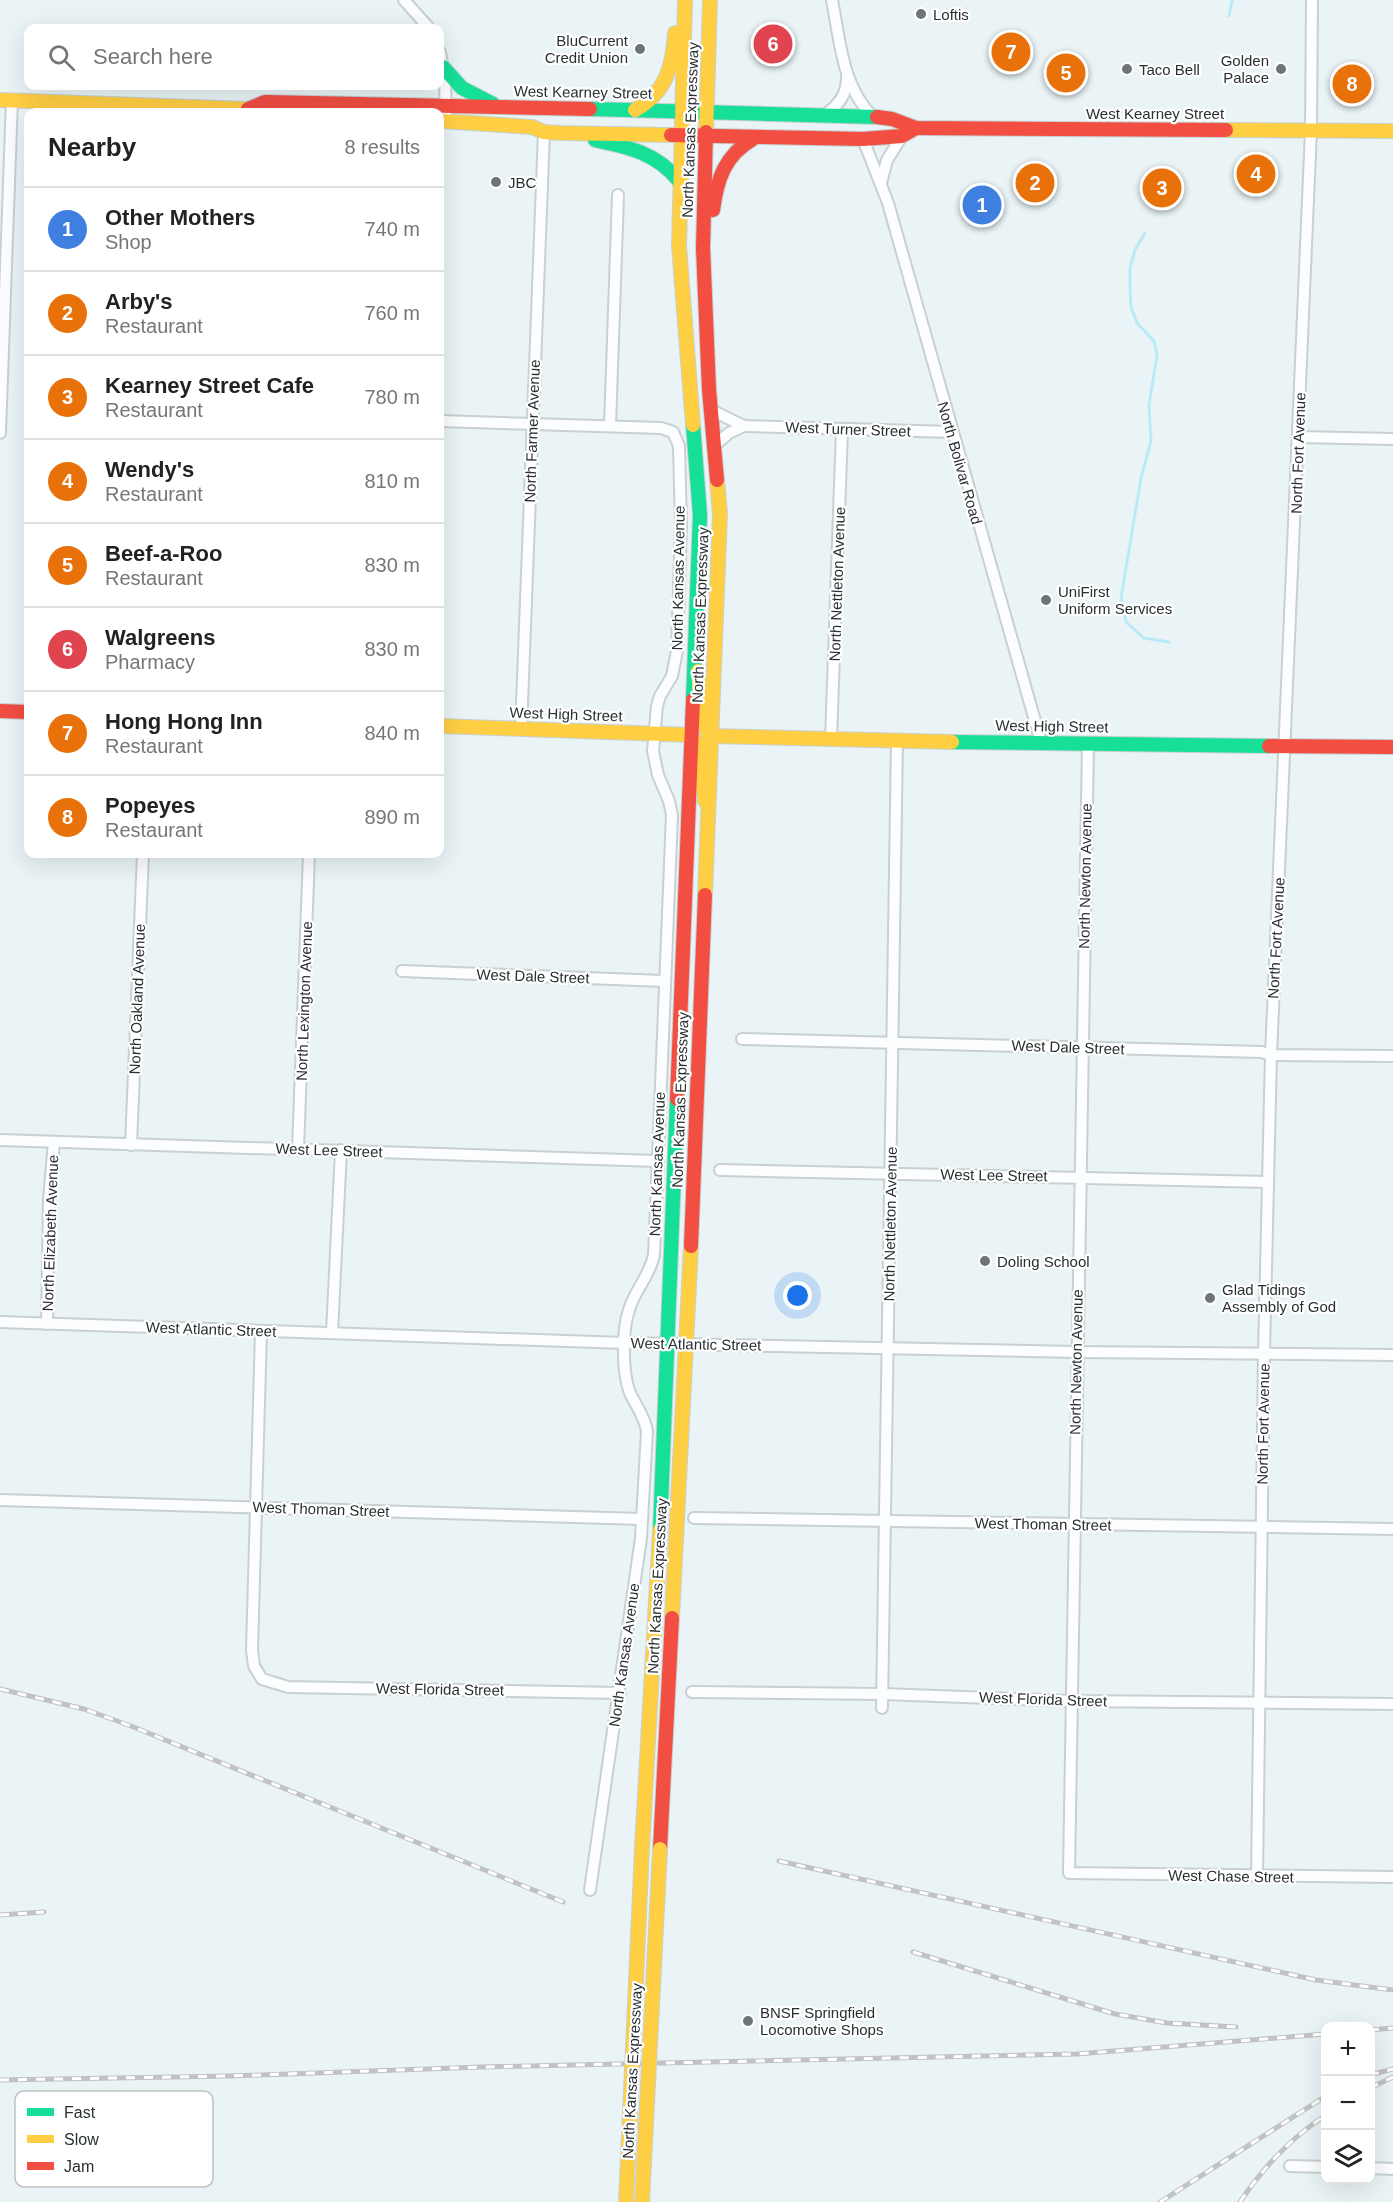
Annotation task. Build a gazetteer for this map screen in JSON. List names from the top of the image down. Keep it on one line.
{"streets":{"main road":["West Kearney Street","North Kansas Expressway","West High Street"],"street":["West Turner Street","North Farmer Avenue","North Fort Avenue","North Bolivar Road","North Kansas Avenue","North Nettleton Avenue","North Newton Avenue","West Dale Street","North Oakland Avenue","North Lexington Avenue","West Lee Street","North Elizabeth Avenue","West Atlantic Street","West Thoman Street","West Florida Street","West Chase Street"]},"crossings":[["West Kearney Street","North Kansas Expressway"],["West Kearney Street","North Fort Avenue"],["North Kansas Expressway","West Turner Street"],["North Kansas Expressway","West High Street"],["North Kansas Expressway","West Atlantic Street"],["West Turner Street","North Bolivar Road"],["West Turner Street","North Nettleton Avenue"],["North Farmer Avenue","West High Street"],["North Fort Avenue","West High Street"],["North Fort Avenue","West Dale Street"],["North Fort Avenue","West Lee Street"],["North Fort Avenue","West Atlantic Street"],["North Fort Avenue","West Thoman Street"],["North Fort Avenue","West Florida Street"],["North Fort Avenue","West Chase Street"],["North Bolivar Road","West High Street"],["North Kansas Avenue","West High Street"],["North Kansas Avenue","West Dale Street"],["North Kansas Avenue","West Lee Street"],["North Kansas Avenue","West Atlantic Street"],["North Kansas Avenue","West Thoman Street"],["North Kansas Avenue","West Florida Street"],["North Nettleton Avenue","West High Street"],["North Nettleton Avenue","West Dale Street"],["North Nettleton Avenue","West Lee Street"],["North Nettleton Avenue","West Atlantic Street"],["North Nettleton Avenue","West Thoman Street"],["North Nettleton Avenue","West Florida Street"],["West High Street","North Newton Avenue"],["North Newton Avenue","West Dale Street"],["North Newton Avenue","West Lee Street"],["North Newton Avenue","West Atlantic Street"],["North Newton Avenue","West Thoman Street"],["North Newton Avenue","West Florida Street"],["North Newton Avenue","West Chase Street"],["North Oakland Avenue","West Lee Street"],["North Lexington Avenue","West Lee Street"],["West Lee Street","North Elizabeth Avenue"],["North Elizabeth Avenue","West Atlantic Street"],["West Thoman Street","West Florida Street"]],"places":["Loftis","BluCurrent Credit Union","Taco Bell","Golden Palace","JBC","UniFirst Uniform Services","Doling School","Glad Tidings Assembly of God","BNSF Springfield Locomotive Shops"],"legend":["Fast","Slow","Jam"],"page":{"pins":["6","7","5","8","4","2","3","1"],"search":"Search here","heading":["Nearby","8 results"],"list":[{"mark":"1","name":"Other Mothers","note":"Shop","value":"740 m"},{"mark":"2","name":"Arby's","note":"Restaurant","value":"760 m"},{"mark":"3","name":"Kearney Street Cafe","note":"Restaurant","value":"780 m"},{"mark":"4","name":"Wendy's","note":"Restaurant","value":"810 m"},{"mark":"5","name":"Beef-a-Roo","note":"Restaurant","value":"830 m"},{"mark":"6","name":"Walgreens","note":"Pharmacy","value":"830 m"},{"mark":"7","name":"Hong Hong Inn","note":"Restaurant","value":"840 m"},{"mark":"8","name":"Popeyes","note":"Restaurant","value":"890 m"}],"map_buttons":["+","−"]}}
